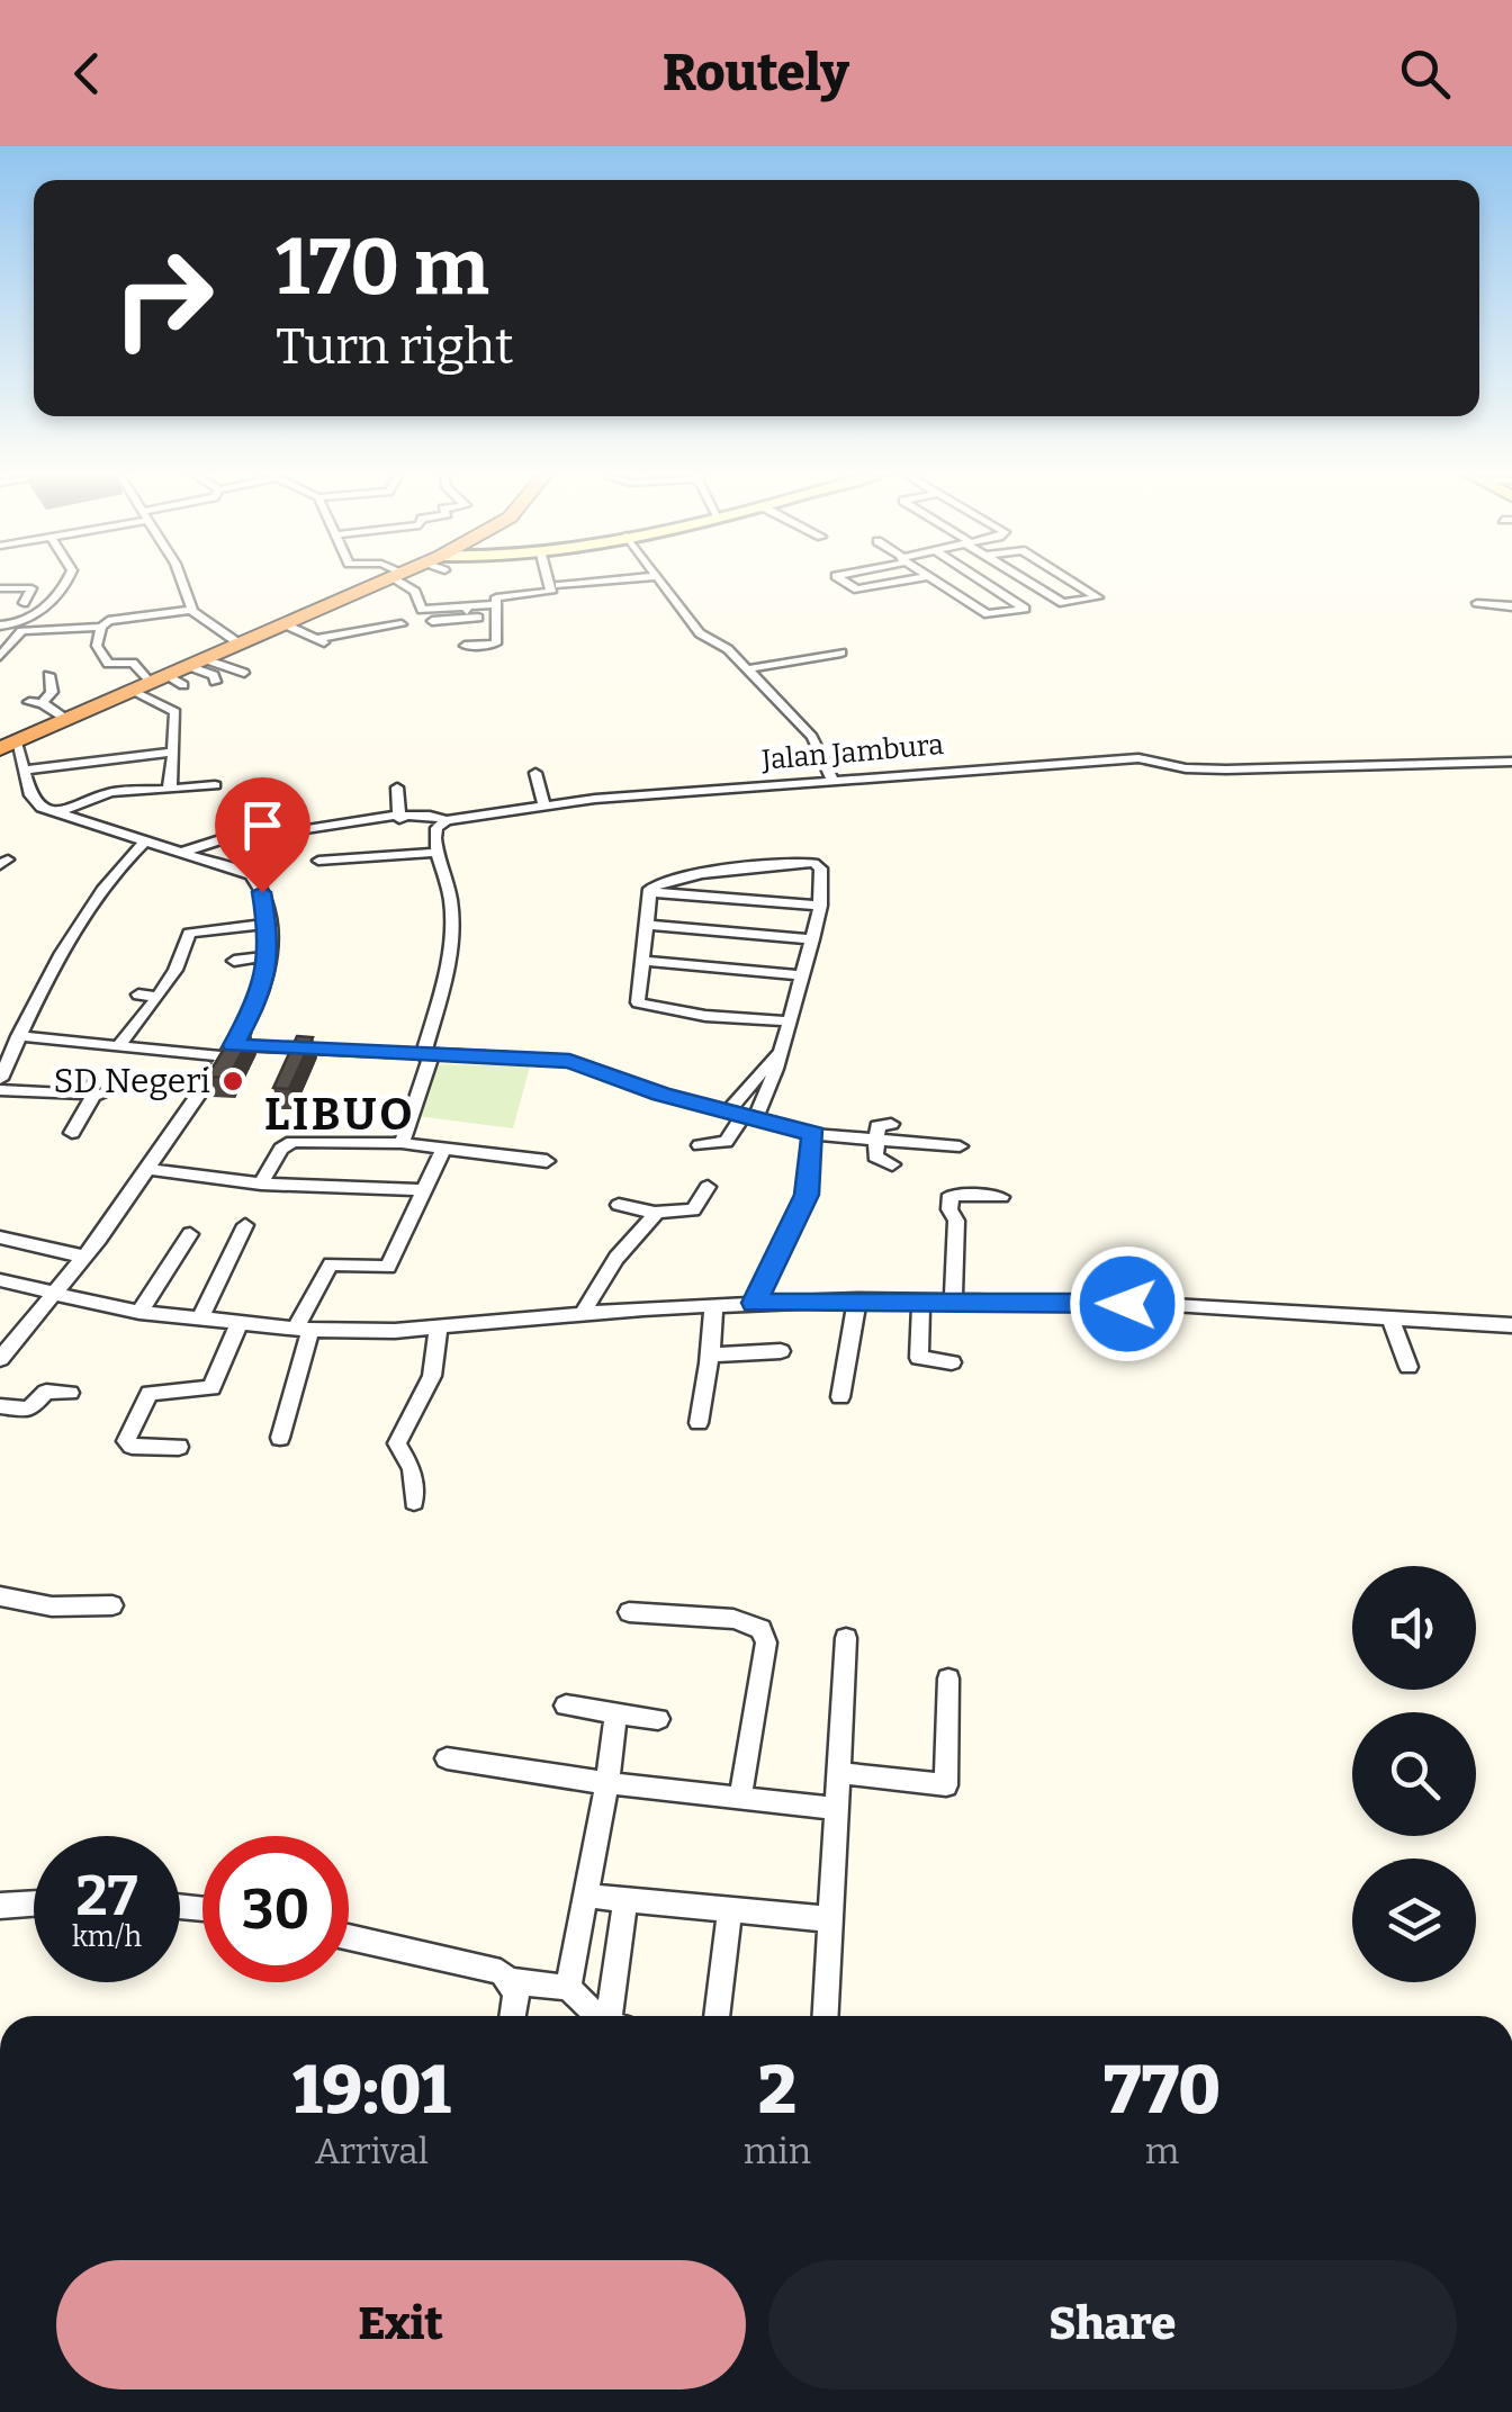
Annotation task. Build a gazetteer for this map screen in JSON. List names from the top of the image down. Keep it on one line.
{"streets":{"street":["Jalan Jambura"]},"districts":["LIBUO"],"places":["SD Negeri"],"page":{"header":"Routely","turn":["170 m","Turn right"],"speed":"27 km/h","limit":"30","eta":["19:01","Arrival","2","min","770","m"],"buttons":["Exit","Share"]}}
